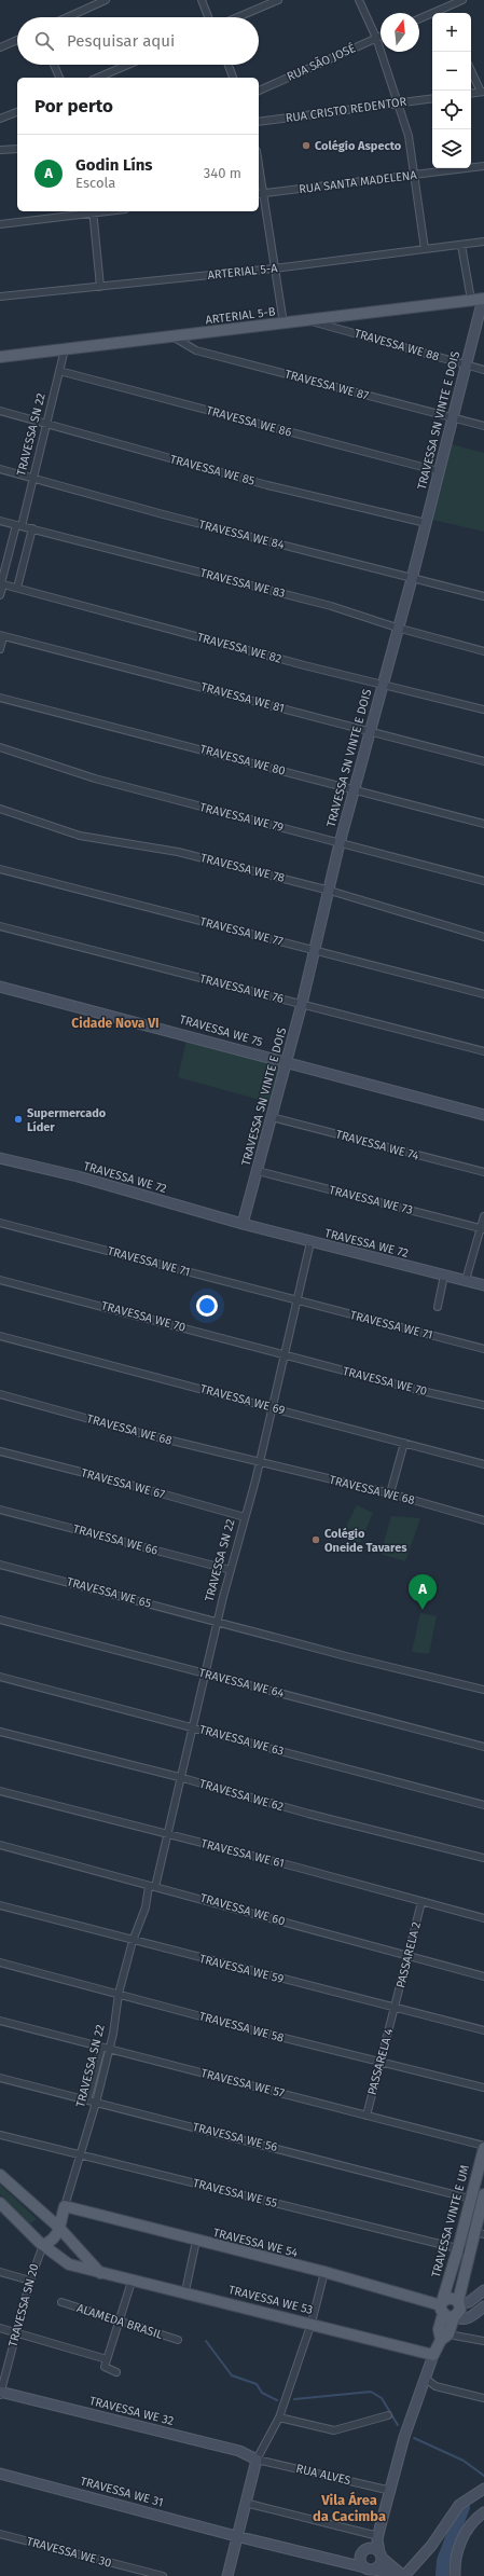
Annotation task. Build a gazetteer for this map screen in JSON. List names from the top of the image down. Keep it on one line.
{"streets":{"main road":["ARTERIAL 5-B","TRAVESSA SN 22","TRAVESSA VINTE E UM","TRAVESSA WE 54","TRAVESSA WE 53"],"street":["RUA SÃO JOSÉ","RUA CRISTO REDENTOR","RUA SANTA MADELENA","ARTERIAL 5-A","TRAVESSA WE 88","TRAVESSA WE 87","TRAVESSA SN VINTE E DOIS","TRAVESSA WE 86","TRAVESSA WE 85","TRAVESSA WE 84","TRAVESSA WE 83","TRAVESSA WE 82","TRAVESSA WE 81","TRAVESSA WE 80","TRAVESSA WE 79","TRAVESSA WE 78","TRAVESSA WE 77","TRAVESSA WE 76","TRAVESSA WE 75","TRAVESSA WE 74","TRAVESSA WE 72","TRAVESSA WE 73","TRAVESSA WE 71","TRAVESSA WE 70","TRAVESSA WE 69","TRAVESSA WE 68","TRAVESSA WE 67","TRAVESSA WE 66","TRAVESSA WE 65","TRAVESSA WE 64","TRAVESSA WE 63","TRAVESSA WE 62","TRAVESSA WE 61","TRAVESSA WE 60","PASSARELA 2","TRAVESSA WE 59","TRAVESSA WE 58","PASSARELA 4","TRAVESSA WE 57","TRAVESSA WE 56","TRAVESSA WE 55","TRAVESSA SN 20","ALAMEDA BRASIL","TRAVESSA WE 32","RUA ALVES","TRAVESSA WE 31","TRAVESSA WE 30"]},"crossings":[["ARTERIAL 5-B","TRAVESSA WE 88"],["ARTERIAL 5-B","TRAVESSA WE 87"],["ARTERIAL 5-B","TRAVESSA SN VINTE E DOIS"],["ARTERIAL 5-B","TRAVESSA SN 22"],["TRAVESSA WE 88","TRAVESSA SN VINTE E DOIS"],["TRAVESSA WE 87","TRAVESSA SN VINTE E DOIS"],["TRAVESSA SN VINTE E DOIS","TRAVESSA WE 86"],["TRAVESSA SN VINTE E DOIS","TRAVESSA WE 85"],["TRAVESSA SN VINTE E DOIS","TRAVESSA WE 84"],["TRAVESSA SN VINTE E DOIS","TRAVESSA WE 83"],["TRAVESSA SN VINTE E DOIS","TRAVESSA WE 82"],["TRAVESSA SN VINTE E DOIS","TRAVESSA WE 81"],["TRAVESSA SN VINTE E DOIS","TRAVESSA WE 80"],["TRAVESSA SN VINTE E DOIS","TRAVESSA WE 79"],["TRAVESSA SN VINTE E DOIS","TRAVESSA WE 78"],["TRAVESSA SN VINTE E DOIS","TRAVESSA WE 77"],["TRAVESSA SN VINTE E DOIS","TRAVESSA WE 76"],["TRAVESSA SN VINTE E DOIS","TRAVESSA WE 75"],["TRAVESSA SN VINTE E DOIS","TRAVESSA WE 74"],["TRAVESSA SN VINTE E DOIS","TRAVESSA WE 72"],["TRAVESSA SN VINTE E DOIS","TRAVESSA WE 73"],["TRAVESSA WE 86","TRAVESSA SN 22"],["TRAVESSA SN 22","TRAVESSA WE 85"],["TRAVESSA SN 22","TRAVESSA WE 84"],["TRAVESSA SN 22","TRAVESSA WE 83"],["TRAVESSA SN 22","TRAVESSA WE 82"],["TRAVESSA SN 22","TRAVESSA WE 72"],["TRAVESSA SN 22","TRAVESSA WE 71"],["TRAVESSA SN 22","TRAVESSA WE 70"],["TRAVESSA SN 22","TRAVESSA WE 69"],["TRAVESSA SN 22","TRAVESSA WE 68"],["TRAVESSA SN 22","TRAVESSA WE 67"],["TRAVESSA SN 22","TRAVESSA WE 66"],["TRAVESSA SN 22","TRAVESSA WE 65"],["TRAVESSA SN 22","TRAVESSA WE 64"],["TRAVESSA SN 22","TRAVESSA WE 63"],["TRAVESSA SN 22","TRAVESSA WE 62"],["TRAVESSA SN 22","TRAVESSA WE 61"],["TRAVESSA SN 22","TRAVESSA WE 60"],["TRAVESSA SN 22","TRAVESSA WE 59"],["TRAVESSA SN 22","TRAVESSA WE 58"],["TRAVESSA SN 22","TRAVESSA WE 57"],["TRAVESSA SN 22","TRAVESSA WE 56"],["TRAVESSA SN 22","TRAVESSA WE 55"],["TRAVESSA SN 22","TRAVESSA WE 54"],["TRAVESSA SN 22","TRAVESSA WE 53"],["TRAVESSA SN 22","TRAVESSA SN 20"],["TRAVESSA WE 61","PASSARELA 2"],["TRAVESSA WE 60","PASSARELA 2"],["PASSARELA 2","TRAVESSA WE 59"],["PASSARELA 2","PASSARELA 4"],["TRAVESSA WE 59","PASSARELA 4"],["TRAVESSA WE 58","PASSARELA 4"],["PASSARELA 4","TRAVESSA WE 57"],["TRAVESSA WE 57","TRAVESSA VINTE E UM"],["TRAVESSA WE 56","TRAVESSA VINTE E UM"],["TRAVESSA WE 55","TRAVESSA VINTE E UM"],["TRAVESSA VINTE E UM","TRAVESSA WE 54"],["TRAVESSA WE 53","TRAVESSA SN 20"],["TRAVESSA SN 20","TRAVESSA WE 32"],["TRAVESSA WE 32","RUA ALVES"]],"districts":["Cidade Nova VI","Vila Área da Cacimba"],"places":["Colégio Aspecto","Supermercado Líder","Colégio Oneide Tavares"],"north":"top","page":{"map_buttons":["+","−"],"search":"Pesquisar aqui","heading":"Por perto","list":[{"mark":"A","name":"Godin Líns","note":"Escola","value":"340 m"}],"pins":"A"}}
